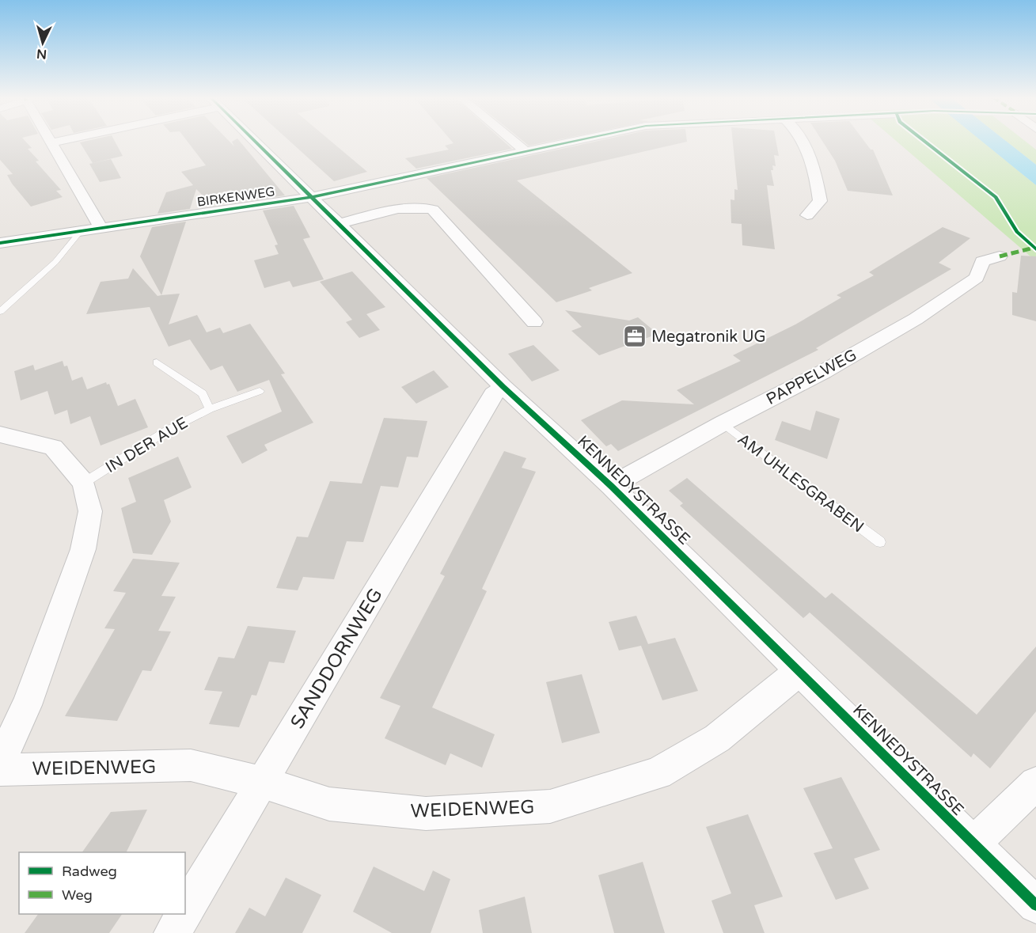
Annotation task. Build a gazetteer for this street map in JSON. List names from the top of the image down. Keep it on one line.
{"streets":{"street":["BIRKENWEG","PAPPELWEG","KENNEDYSTRASSE","SANDDORNWEG","WEIDENWEG"],"lane":["IN DER AUE","AM UHLESGRABEN"]},"crossings":[["BIRKENWEG","KENNEDYSTRASSE"],["PAPPELWEG","AM UHLESGRABEN"],["PAPPELWEG","KENNEDYSTRASSE"],["KENNEDYSTRASSE","SANDDORNWEG"],["KENNEDYSTRASSE","WEIDENWEG"],["SANDDORNWEG","WEIDENWEG"]],"places":{"office":["Megatronik UG"]},"legend":["Radweg","Weg"],"north":"bottom"}
